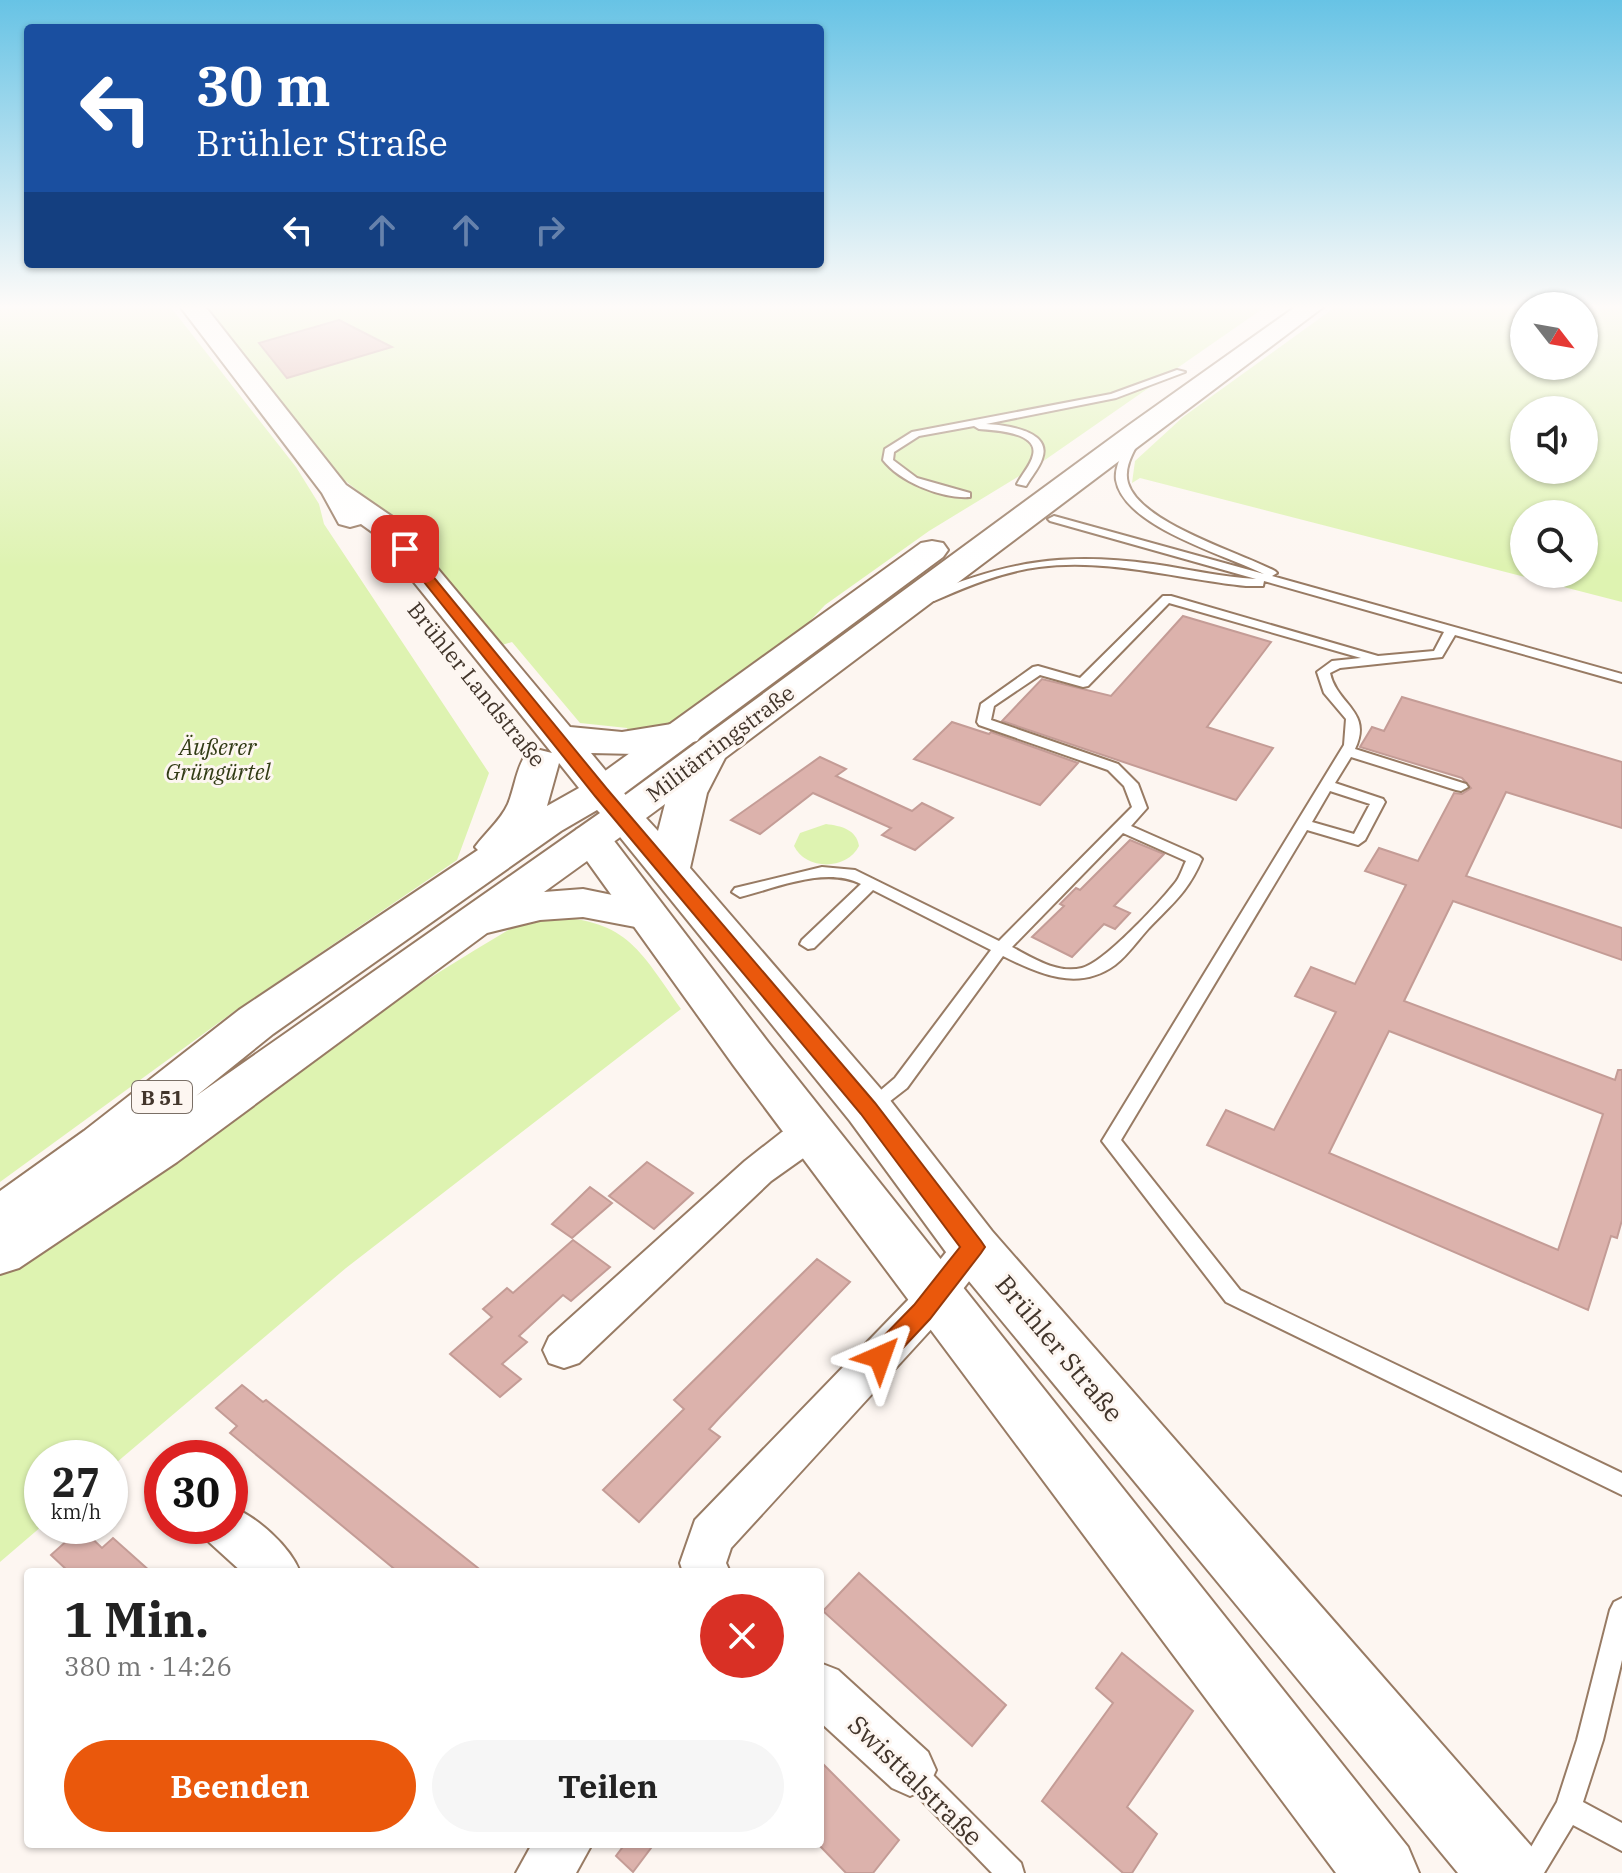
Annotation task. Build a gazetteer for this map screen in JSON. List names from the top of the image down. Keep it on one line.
{"streets":{"main road":["Brühler Landstraße","Militärringstraße","B 51","Brühler Straße"],"street":["Swisttalstraße"]},"crossings":[["Brühler Landstraße","Militärringstraße"],["Brühler Landstraße","B 51"],["Brühler Landstraße","Brühler Straße"],["Militärringstraße","B 51"],["Militärringstraße","Brühler Straße"],["B 51","Brühler Straße"]],"parks":["Äußerer Grüngürtel"],"north":"bottom right","page":{"turn":["30 m","Brühler Straße"],"speed":"27 km/h","limit":"30","heading":["1 Min.","380 m · 14:26"],"buttons":["Beenden","Teilen"]}}
